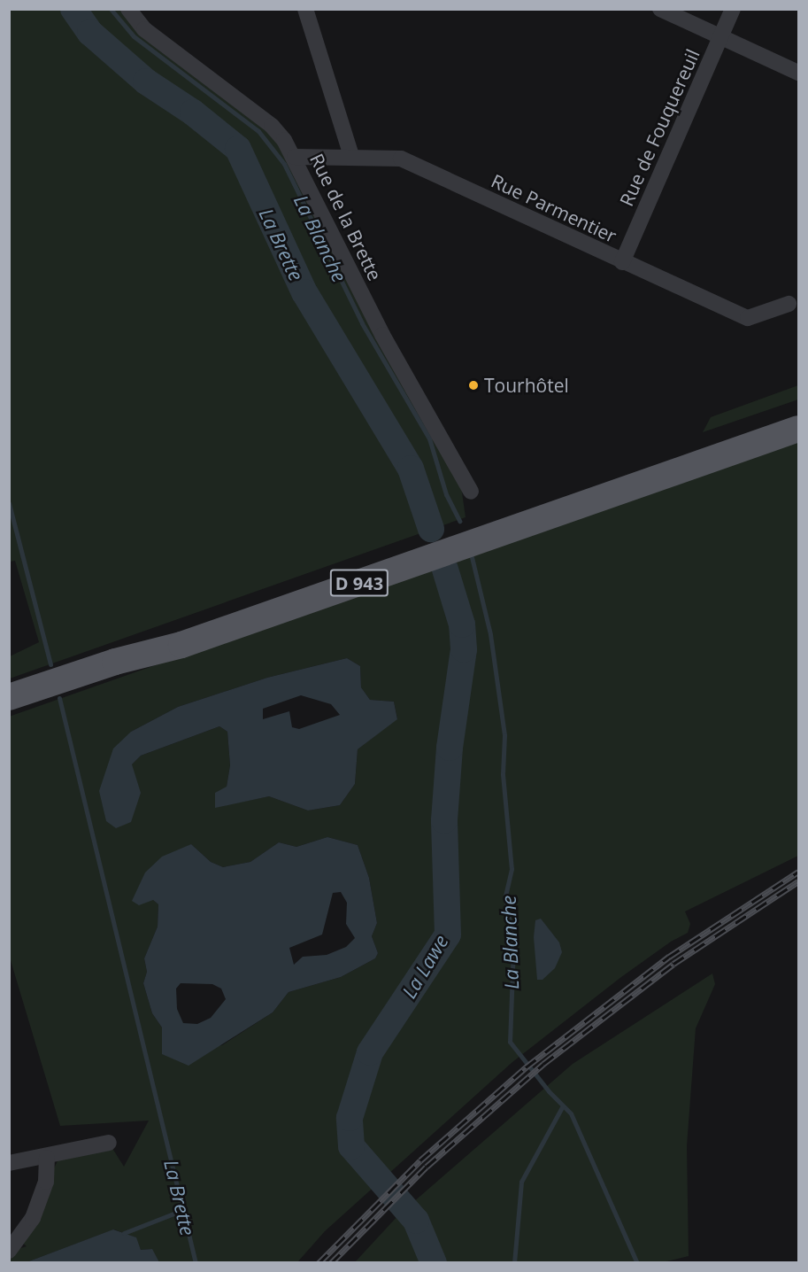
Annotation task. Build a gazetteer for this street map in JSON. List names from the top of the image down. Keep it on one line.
{"streets":{"main road":["D 943"],"street":["Rue de Fouquereuil","Rue Parmentier","Rue de la Brette"]},"crossings":[["Rue de Fouquereuil","Rue Parmentier"],["Rue Parmentier","Rue de la Brette"]],"water":["La Blanche","La Brette","La Lawe"],"places":["Tourhôtel"]}
